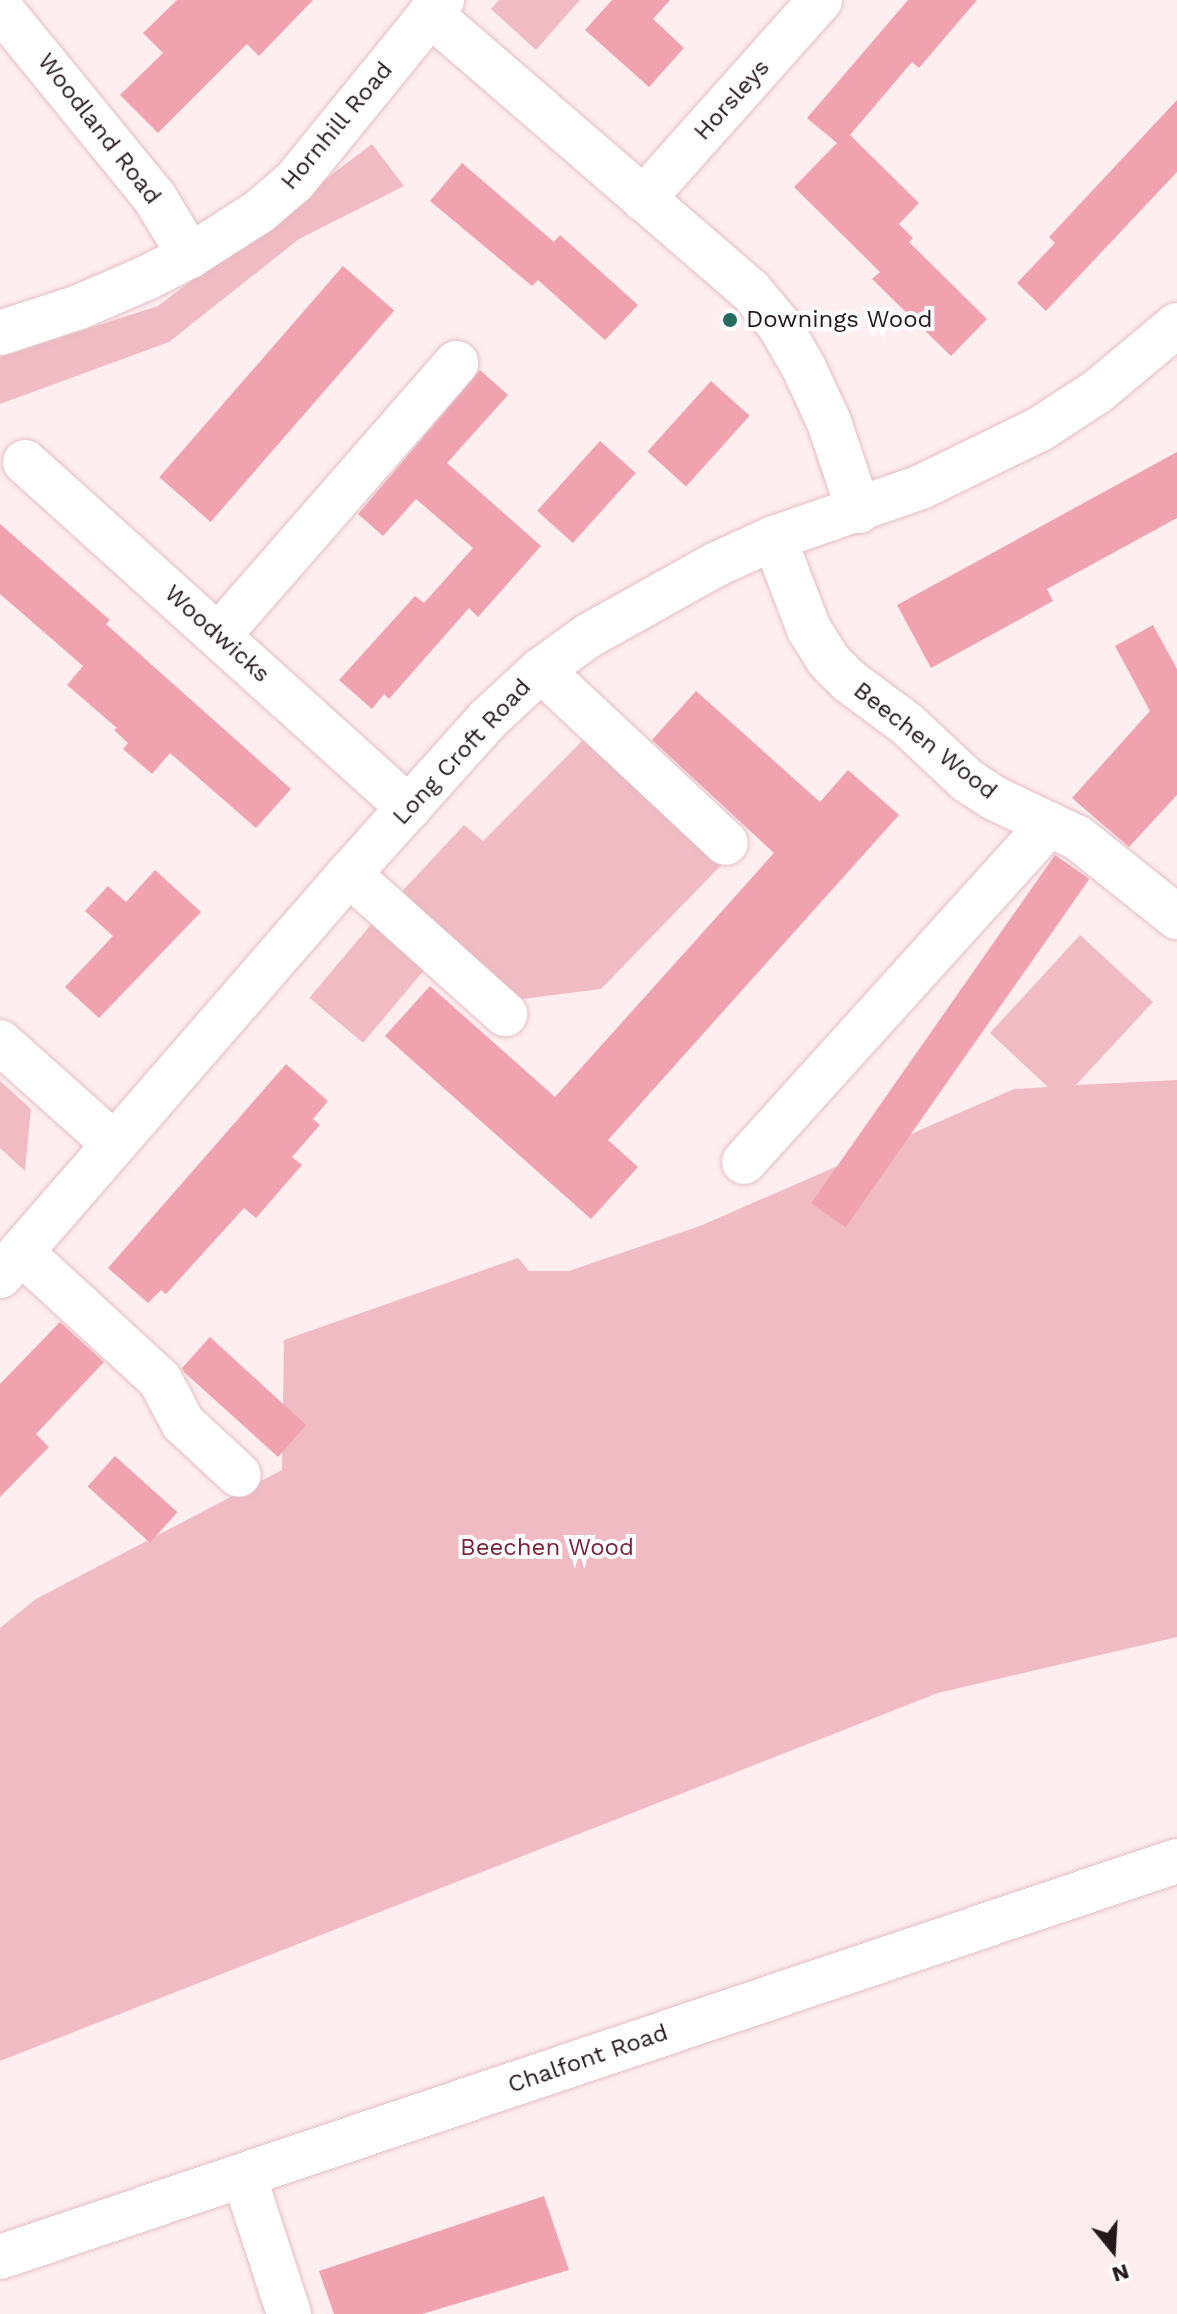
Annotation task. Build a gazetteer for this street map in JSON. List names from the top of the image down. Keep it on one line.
{"streets":{"street":["Horsleys","Hornhill Road","Woodland Road","Woodwicks","Beechen Wood","Long Croft Road","Chalfont Road"]},"crossings":[["Hornhill Road","Woodland Road"],["Woodwicks","Long Croft Road"],["Beechen Wood","Long Croft Road"]],"parks":["Beechen Wood"],"places":["Downings Wood"],"north":"bottom"}
